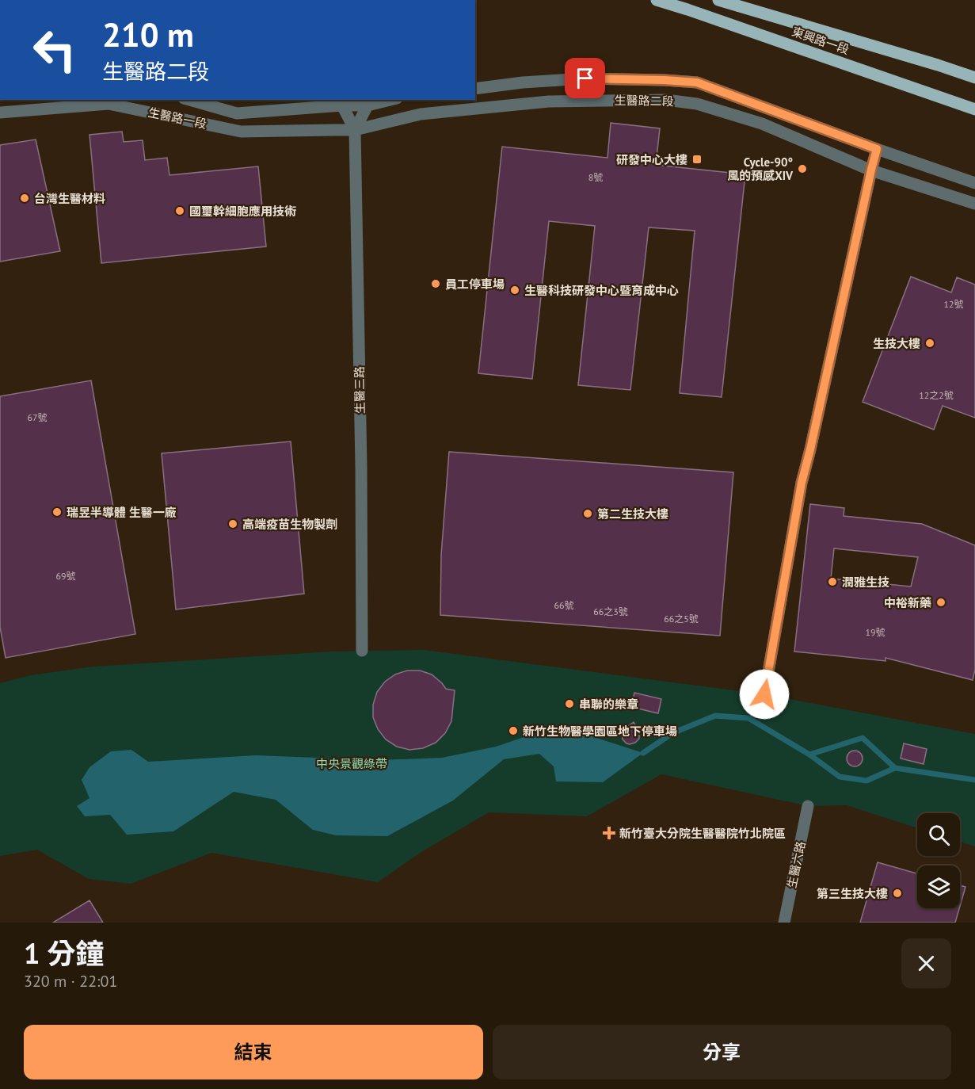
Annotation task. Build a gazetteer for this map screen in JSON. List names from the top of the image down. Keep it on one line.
{"streets":{"main road":["東興路一段"],"street":["生醫路二段","生醫路一段","生醫三路","生醫六路"]},"crossings":[["生醫路二段","生醫路一段"],["生醫路二段","生醫三路"],["生醫路一段","生醫三路"]],"parks":["中央景觀綠帶"],"places":{"transit":["研發中心大樓"],"other":["Cycle-90° 風的預感XIV","台灣生醫材料","國璽幹細胞應用技術","員工停車場","生醫科技研發中心暨育成中心","生技大樓","瑞昱半導體 生醫一廠","第二生技大樓","高端疫苗生物製劑","潤雅生技","中裕新藥","串聯的樂章","新竹生物醫學園區地下停車場","第三生技大樓"],"health":["新竹臺大分院生醫醫院竹北院區"]},"house_numbers":["8號","12號","12之2號","67號","69號","66號","66之3號","66之5號","19號"],"page":{"turn":["210 m","生醫路二段"],"heading":["1 分鐘","320 m · 22:01"],"buttons":["結束","分享"]}}
